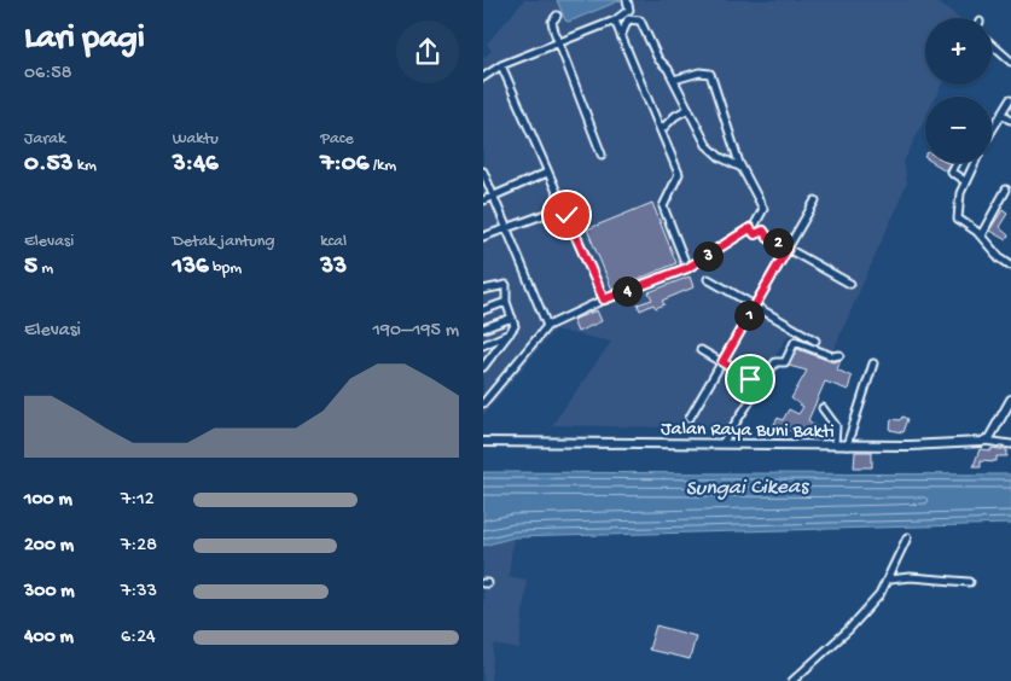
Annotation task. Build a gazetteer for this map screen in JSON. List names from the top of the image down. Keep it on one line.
{"streets":{"main road":["Jalan Raya Buni Bakti"]},"water":["Sungai Cikeas"],"page":{"heading":["Lari pagi","06:58"],"map_buttons":["+","−"],"stats":[["Jarak","0.53 km"],["Waktu","3:46"],["Pace","7:06 /km"],["Elevasi","5 m"],["Detak jantung","136 bpm"],["kcal","33"]],"pins":["2","3","4","1"],"chart":["Elevasi","190–195 m"],"list":[{"name":"100 m","note":"7:12"},{"name":"200 m","note":"7:28"},{"name":"300 m","note":"7:33"},{"name":"400 m","note":"6:24"}]}}
